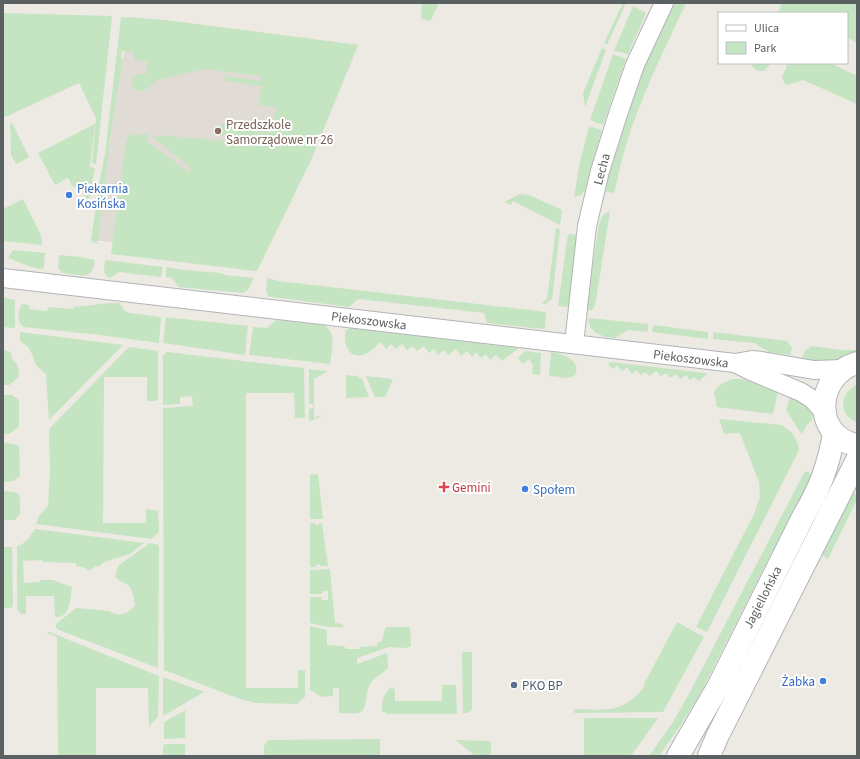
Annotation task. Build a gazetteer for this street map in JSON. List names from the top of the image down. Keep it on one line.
{"streets":{"street":["Lecha","Piekoszowska","Jagiellońska"]},"crossings":[["Lecha","Piekoszowska"]],"places":{"other":["Przedszkole Samorządowe nr 26","Piekarnia Kosińska","Społem","Żabka","PKO BP"],"health":["Gemini"]},"legend":["Ulica","Park"]}
